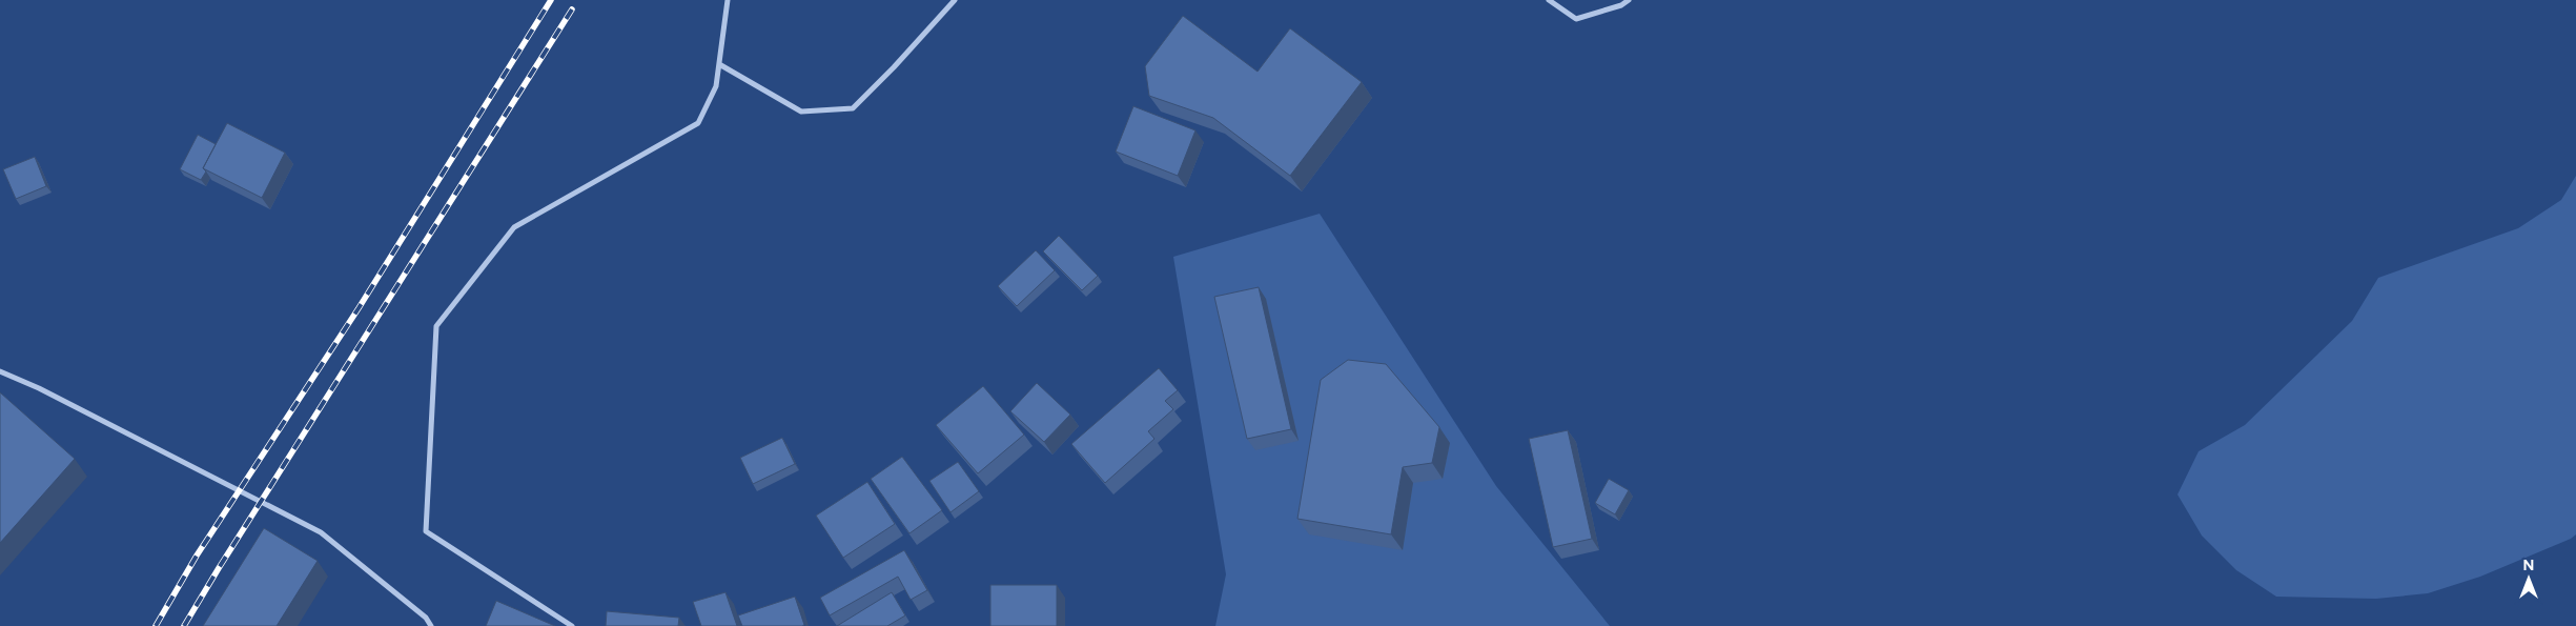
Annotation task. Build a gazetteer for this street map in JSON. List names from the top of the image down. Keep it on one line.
{"north":"top"}
